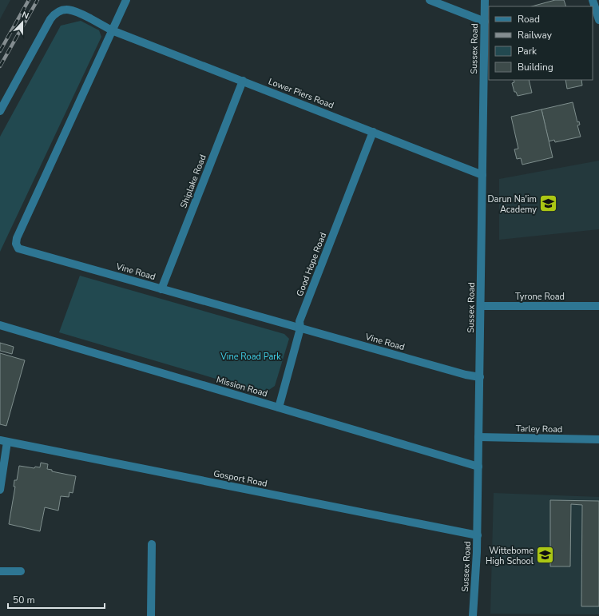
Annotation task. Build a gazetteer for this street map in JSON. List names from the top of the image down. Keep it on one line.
{"streets":{"street":["Sussex Road","Lower Piers Road","Shiplake Road","Good Hope Road","Vine Road","Tyrone Road","Mission Road","Tarley Road","Gosport Road"]},"crossings":[["Sussex Road","Lower Piers Road"],["Sussex Road","Vine Road"],["Sussex Road","Tyrone Road"],["Sussex Road","Mission Road"],["Sussex Road","Tarley Road"],["Sussex Road","Gosport Road"],["Lower Piers Road","Shiplake Road"],["Lower Piers Road","Good Hope Road"],["Lower Piers Road","Vine Road"],["Shiplake Road","Vine Road"],["Good Hope Road","Vine Road"],["Good Hope Road","Mission Road"]],"parks":["Vine Road Park"],"places":{"school or university":["Darun Na'im Academy","Wittebome High School"]},"legend":["Road","Railway","Park","Building"],"scale_bar":"50 m","north":"top"}
